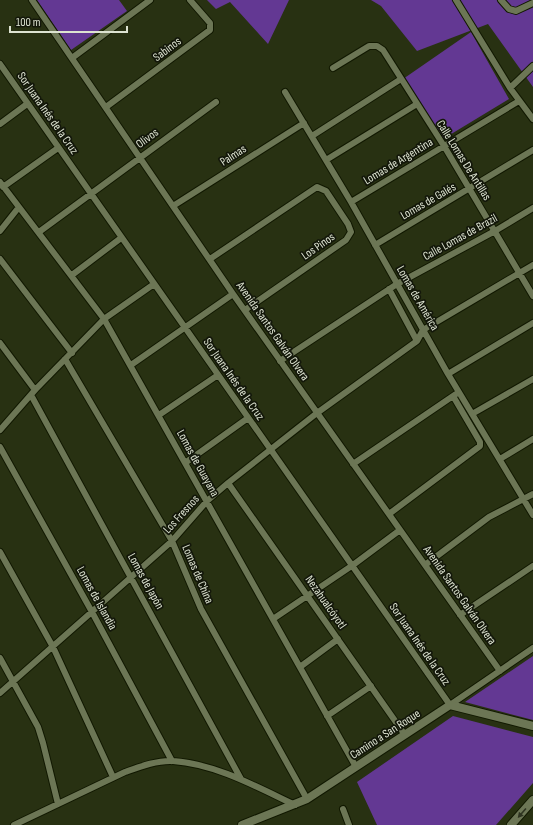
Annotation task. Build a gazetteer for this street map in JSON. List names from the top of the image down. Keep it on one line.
{"streets":{"street":["Sabinos","Sor Juana Inés de la Cruz","Olivos","Palmas","Calle Lomas De Antillas","Lomas de Argentina","Lomas de Galés","Calle Lomas de Brazil","Los Pinos","Lomas de América","Avenida Santos Galván Olvera","Lomas de Guayana","Los Fresnos","Lomas de China","Lomas de Japón","Lomas de Islandia","Nezahualcóyotl","Camino a San Roque"]},"crossings":[["Sabinos","Avenida Santos Galván Olvera"],["Sor Juana Inés de la Cruz","Olivos"],["Sor Juana Inés de la Cruz","Los Fresnos"],["Sor Juana Inés de la Cruz","Camino a San Roque"],["Olivos","Avenida Santos Galván Olvera"],["Olivos","Lomas de Guayana"],["Palmas","Lomas de América"],["Palmas","Avenida Santos Galván Olvera"],["Calle Lomas De Antillas","Lomas de Argentina"],["Calle Lomas De Antillas","Lomas de Galés"],["Calle Lomas De Antillas","Calle Lomas de Brazil"],["Lomas de Argentina","Lomas de América"],["Lomas de Galés","Lomas de América"],["Calle Lomas de Brazil","Lomas de América"],["Calle Lomas de Brazil","Avenida Santos Galván Olvera"],["Los Pinos","Avenida Santos Galván Olvera"],["Lomas de América","Los Fresnos"],["Avenida Santos Galván Olvera","Los Fresnos"],["Avenida Santos Galván Olvera","Camino a San Roque"],["Lomas de Guayana","Los Fresnos"],["Lomas de Guayana","Camino a San Roque"],["Los Fresnos","Lomas de China"],["Los Fresnos","Lomas de Japón"],["Los Fresnos","Lomas de Islandia"],["Los Fresnos","Nezahualcóyotl"],["Lomas de China","Camino a San Roque"],["Nezahualcóyotl","Camino a San Roque"]],"scale_bar":"100 m"}
